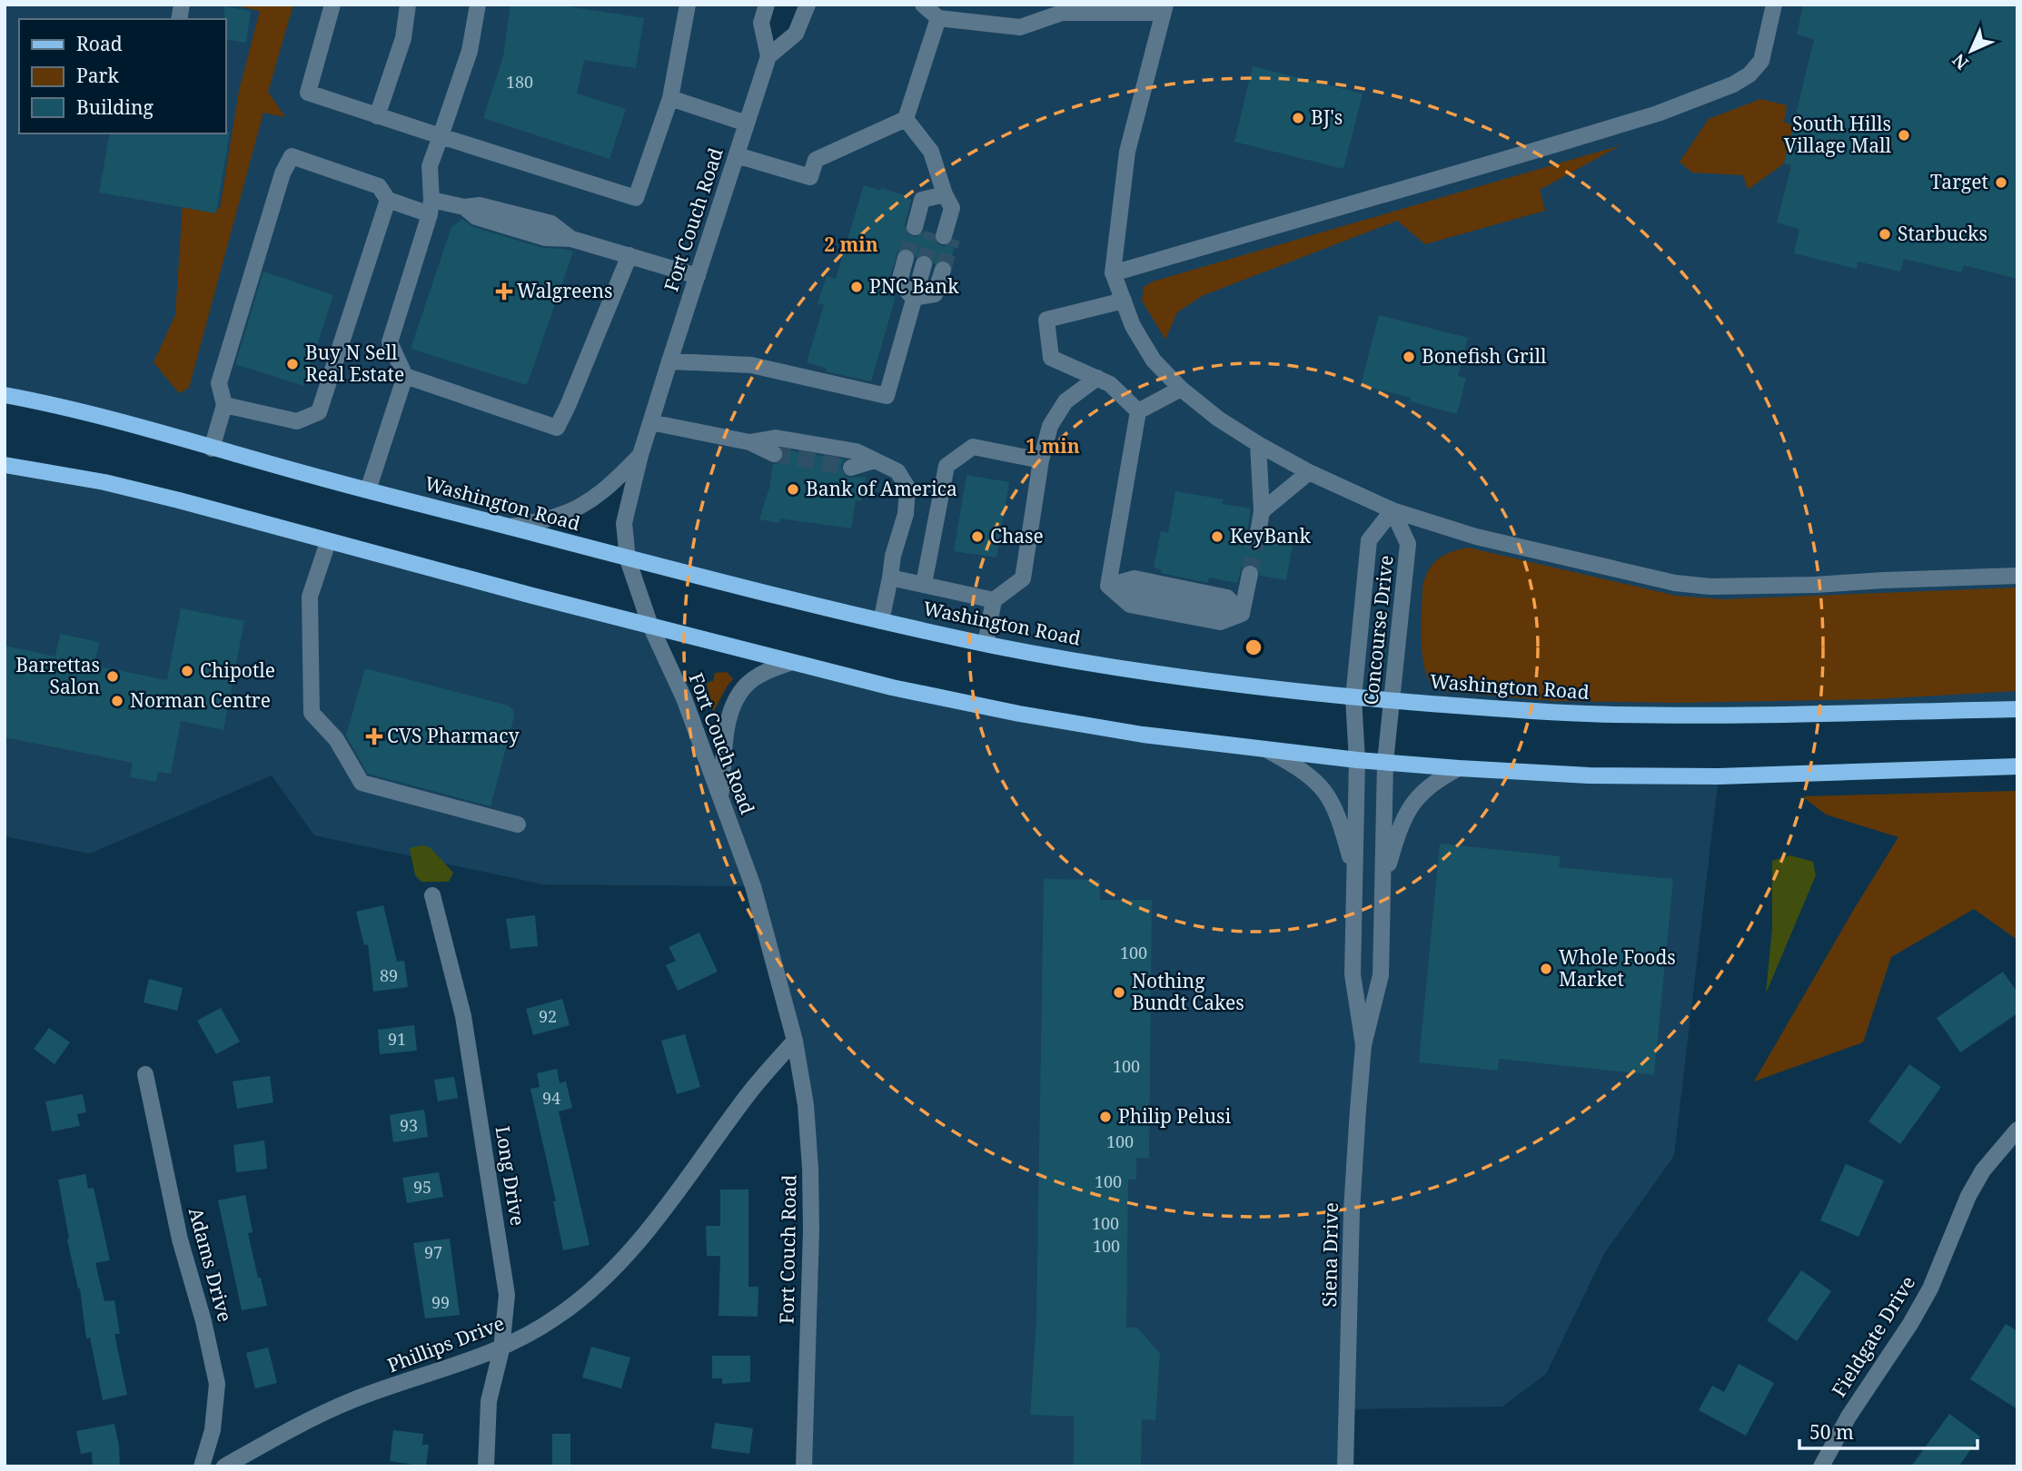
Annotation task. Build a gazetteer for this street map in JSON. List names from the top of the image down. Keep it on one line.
{"streets":{"main road":["Washington Road"],"street":["Fort Couch Road","Concourse Drive","Long Drive","Siena Drive","Adams Drive","Fieldgate Drive","Phillips Drive"]},"crossings":[["Fort Couch Road","Washington Road"],["Fort Couch Road","Phillips Drive"],["Washington Road","Concourse Drive"],["Washington Road","Siena Drive"],["Concourse Drive","Siena Drive"],["Long Drive","Phillips Drive"]],"places":{"other":["BJ's","South Hills Village Mall","Target","Starbucks","PNC Bank","Bonefish Grill","Buy N Sell Real Estate","Bank of America","Chase","KeyBank","Chipotle","Barrettas Salon","Norman Centre","Whole Foods Market","Nothing Bundt Cakes","Philip Pelusi"],"health":["Walgreens","CVS Pharmacy"]},"house_numbers":["180","100","89","92","91","100","94","93","100","100","95","100","100","97","99"],"legend":["Road","Park","Building"],"scale_bar":"50 m","north":"bottom left","rings":["2 min","1 min"]}
